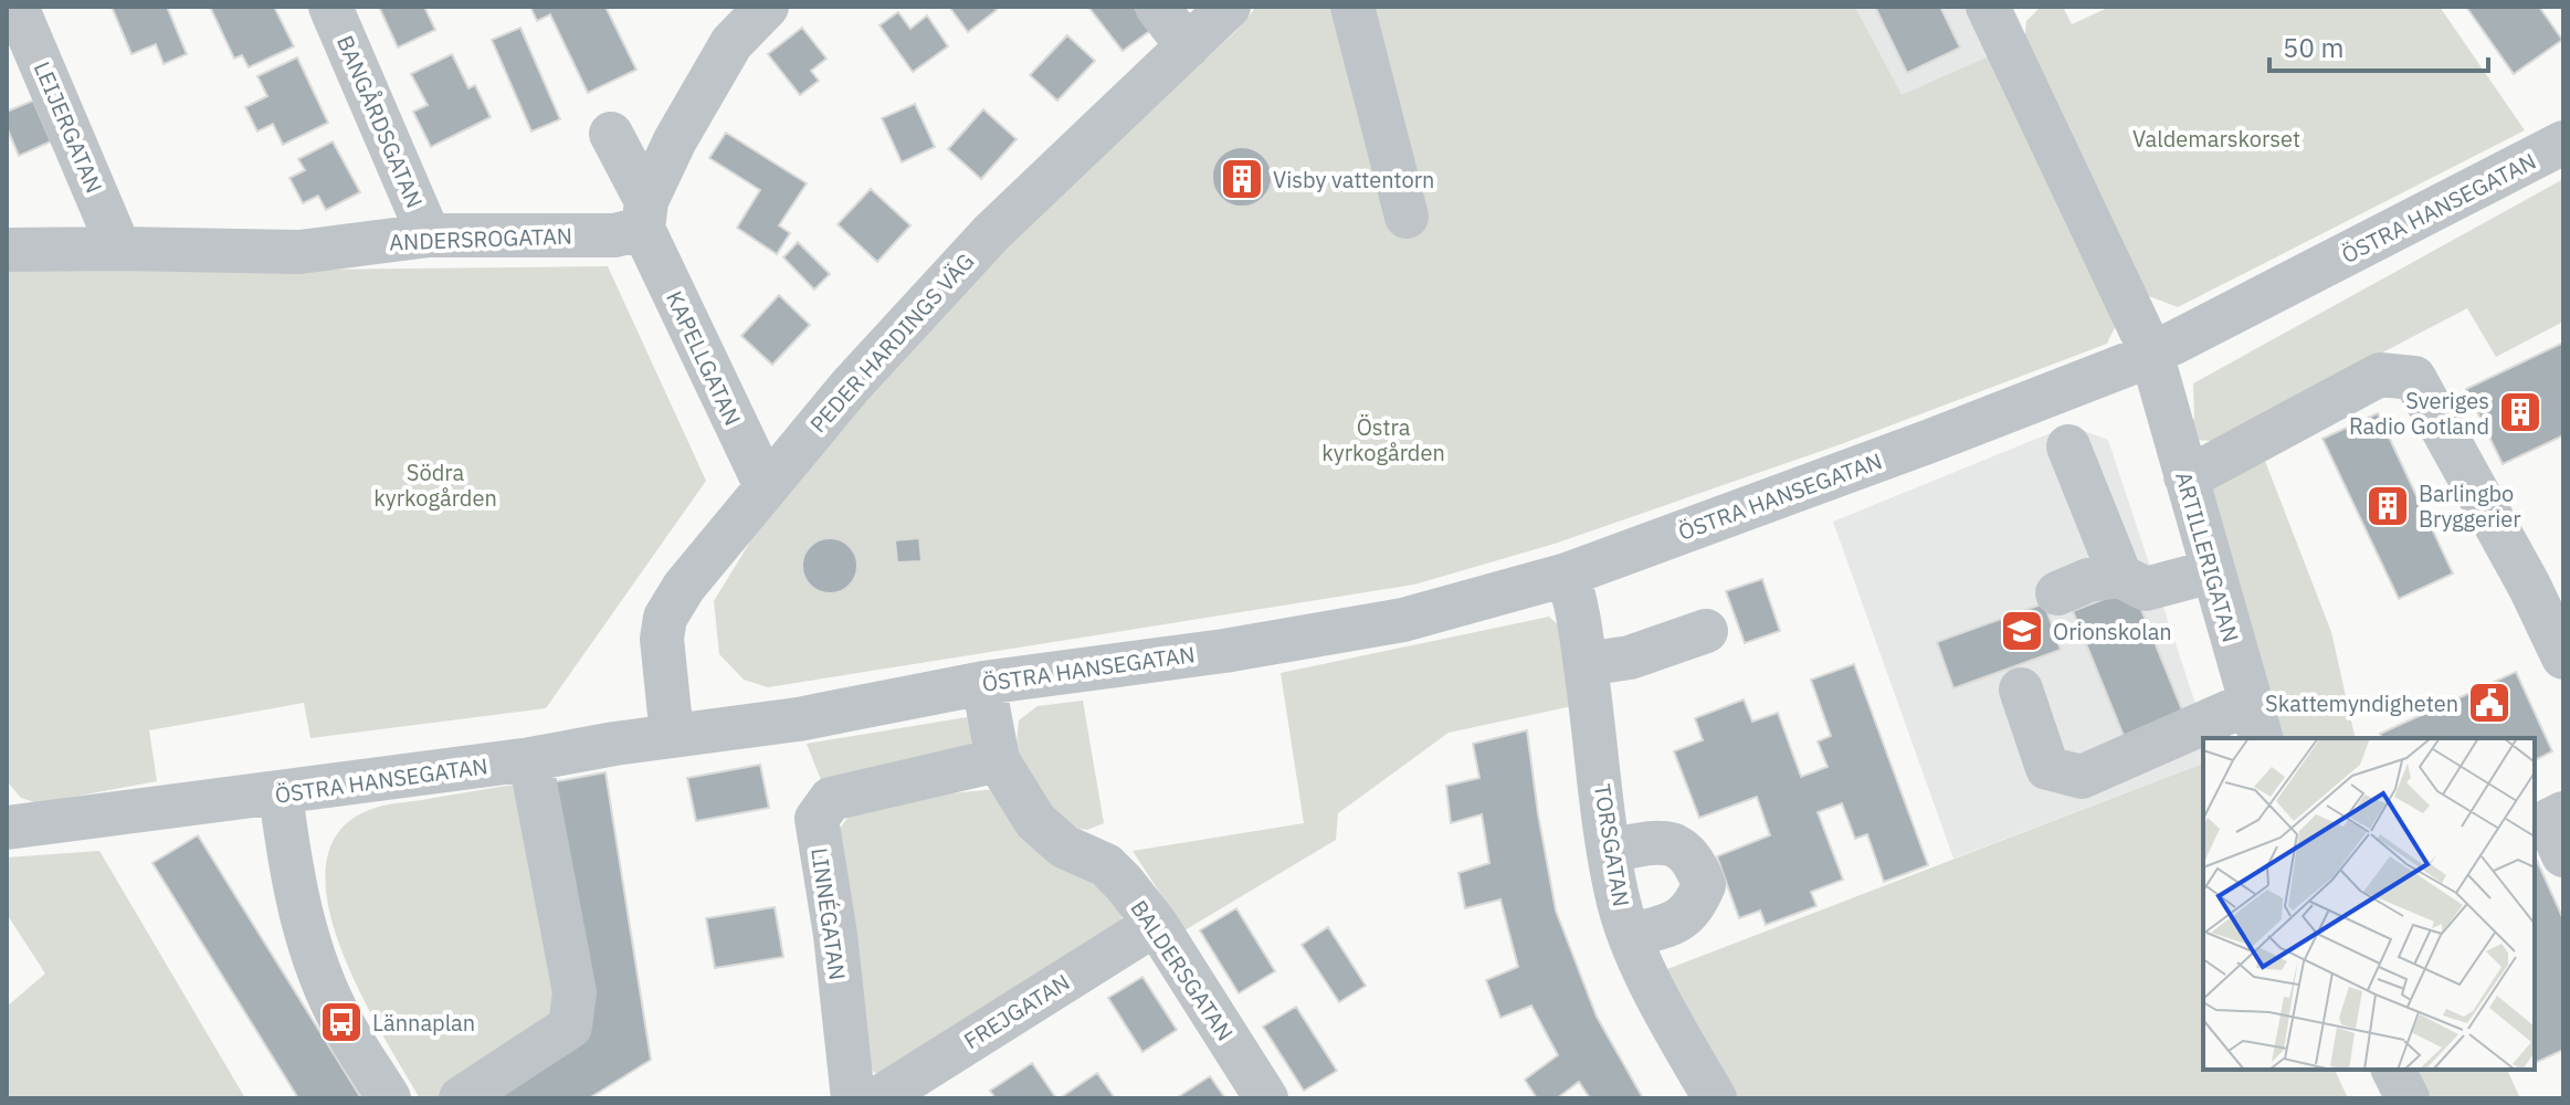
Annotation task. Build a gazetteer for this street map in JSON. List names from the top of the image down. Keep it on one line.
{"streets":{"street":["BANGÅRDSGATAN","LEIJERGATAN","ÖSTRA HANSEGATAN","ANDERSROGATAN","PEDER HARDINGS VÄG","KAPELLGATAN","ARTILLERIGATAN","TORSGATAN","LINNÉGATAN","BALDERSGATAN","FREJGATAN"]},"crossings":[["BANGÅRDSGATAN","ANDERSROGATAN"],["LEIJERGATAN","ANDERSROGATAN"],["ÖSTRA HANSEGATAN","PEDER HARDINGS VÄG"],["ÖSTRA HANSEGATAN","ARTILLERIGATAN"],["ÖSTRA HANSEGATAN","TORSGATAN"],["ÖSTRA HANSEGATAN","BALDERSGATAN"],["ANDERSROGATAN","KAPELLGATAN"],["PEDER HARDINGS VÄG","KAPELLGATAN"],["LINNÉGATAN","BALDERSGATAN"],["BALDERSGATAN","FREJGATAN"]],"parks":["Valdemarskorset","Östra kyrkogården","Södra kyrkogården"],"places":{"building":["Visby vattentorn","Sveriges Radio Gotland","Barlingbo Bryggerier"],"school or university":["Orionskolan"],"public building":["Skattemyndigheten"],"bus stop":["Lännaplan"]},"scale_bar":"50 m"}
